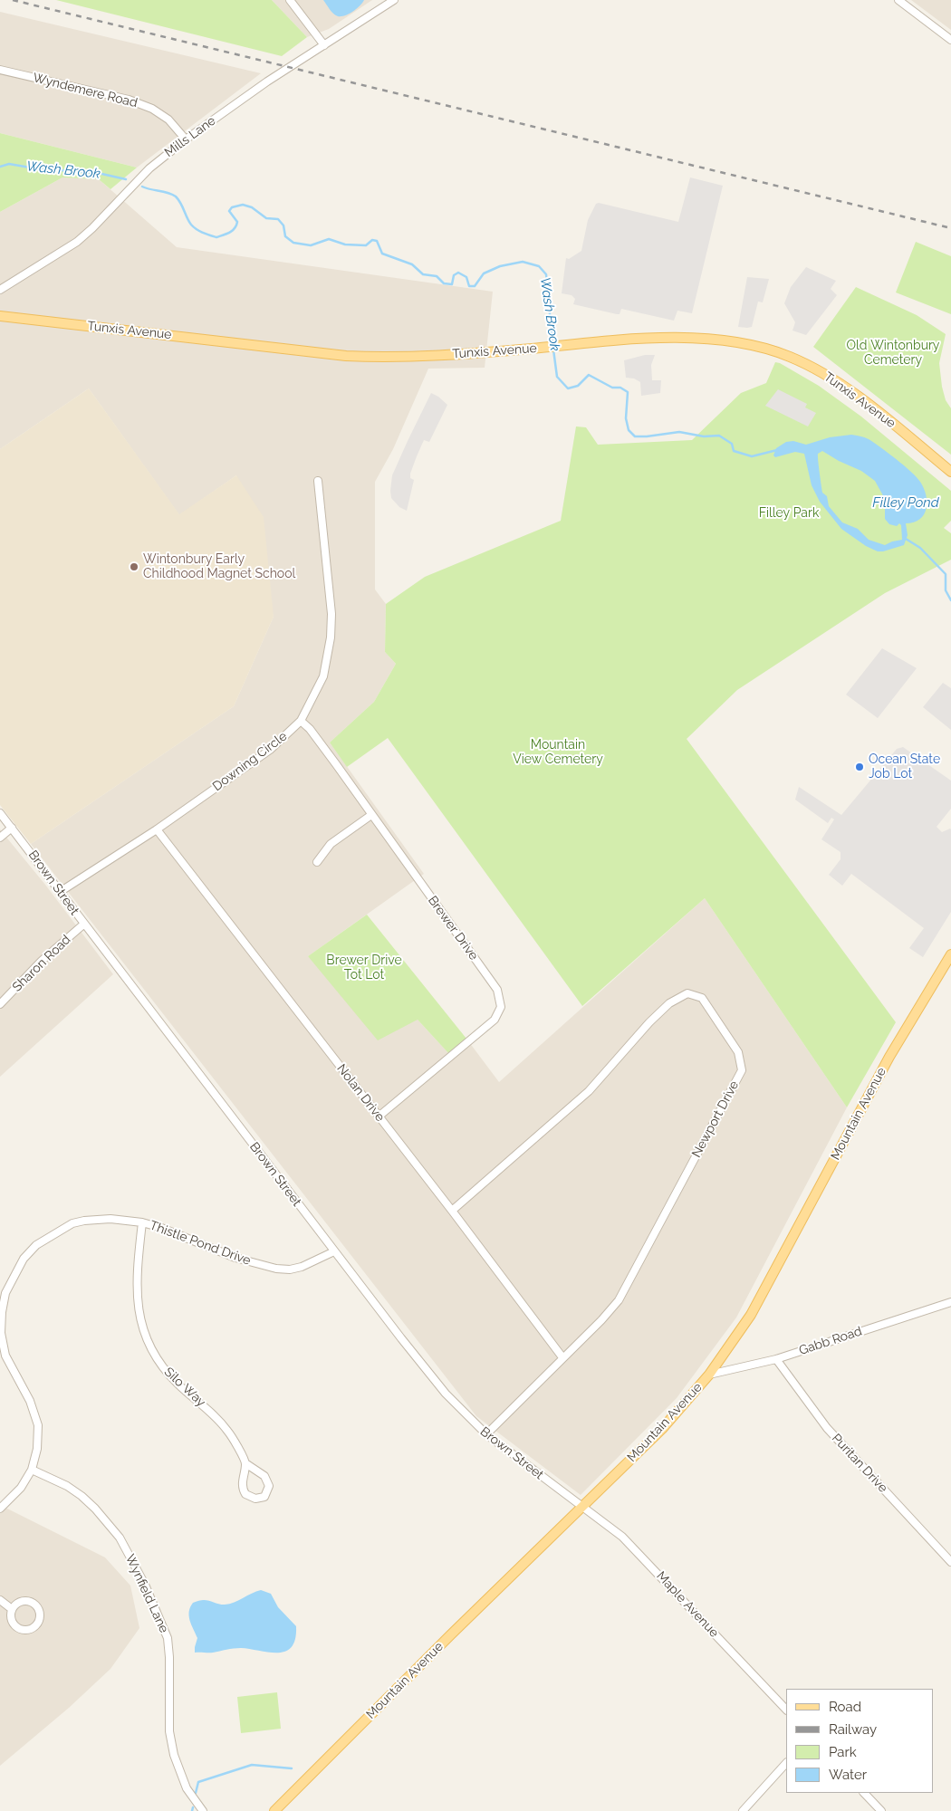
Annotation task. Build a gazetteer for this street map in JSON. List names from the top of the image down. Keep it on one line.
{"streets":{"main road":["Tunxis Avenue","Mountain Avenue"],"street":["Wyndemere Road","Mills Lane","Downing Circle","Brown Street","Brewer Drive","Sharon Road","Nolan Drive","Newport Drive","Thistle Pond Drive","Gabb Road","Silo Way","Puritan Drive","Wynfield Lane","Maple Avenue"]},"crossings":[["Wyndemere Road","Mills Lane"],["Downing Circle","Brown Street"],["Downing Circle","Brewer Drive"],["Downing Circle","Nolan Drive"],["Brown Street","Sharon Road"],["Brown Street","Mountain Avenue"],["Brown Street","Newport Drive"],["Brown Street","Thistle Pond Drive"],["Brown Street","Maple Avenue"],["Brewer Drive","Nolan Drive"],["Nolan Drive","Newport Drive"],["Mountain Avenue","Gabb Road"],["Mountain Avenue","Maple Avenue"],["Thistle Pond Drive","Silo Way"],["Thistle Pond Drive","Wynfield Lane"],["Gabb Road","Puritan Drive"]],"water":["Wash Brook","Filley Pond"],"parks":["Old Wintonbury Cemetery","Filley Park","Mountain View Cemetery","Brewer Drive Tot Lot"],"places":["Wintonbury Early Childhood Magnet School","Ocean State Job Lot"],"legend":["Road","Railway","Park","Water"]}
